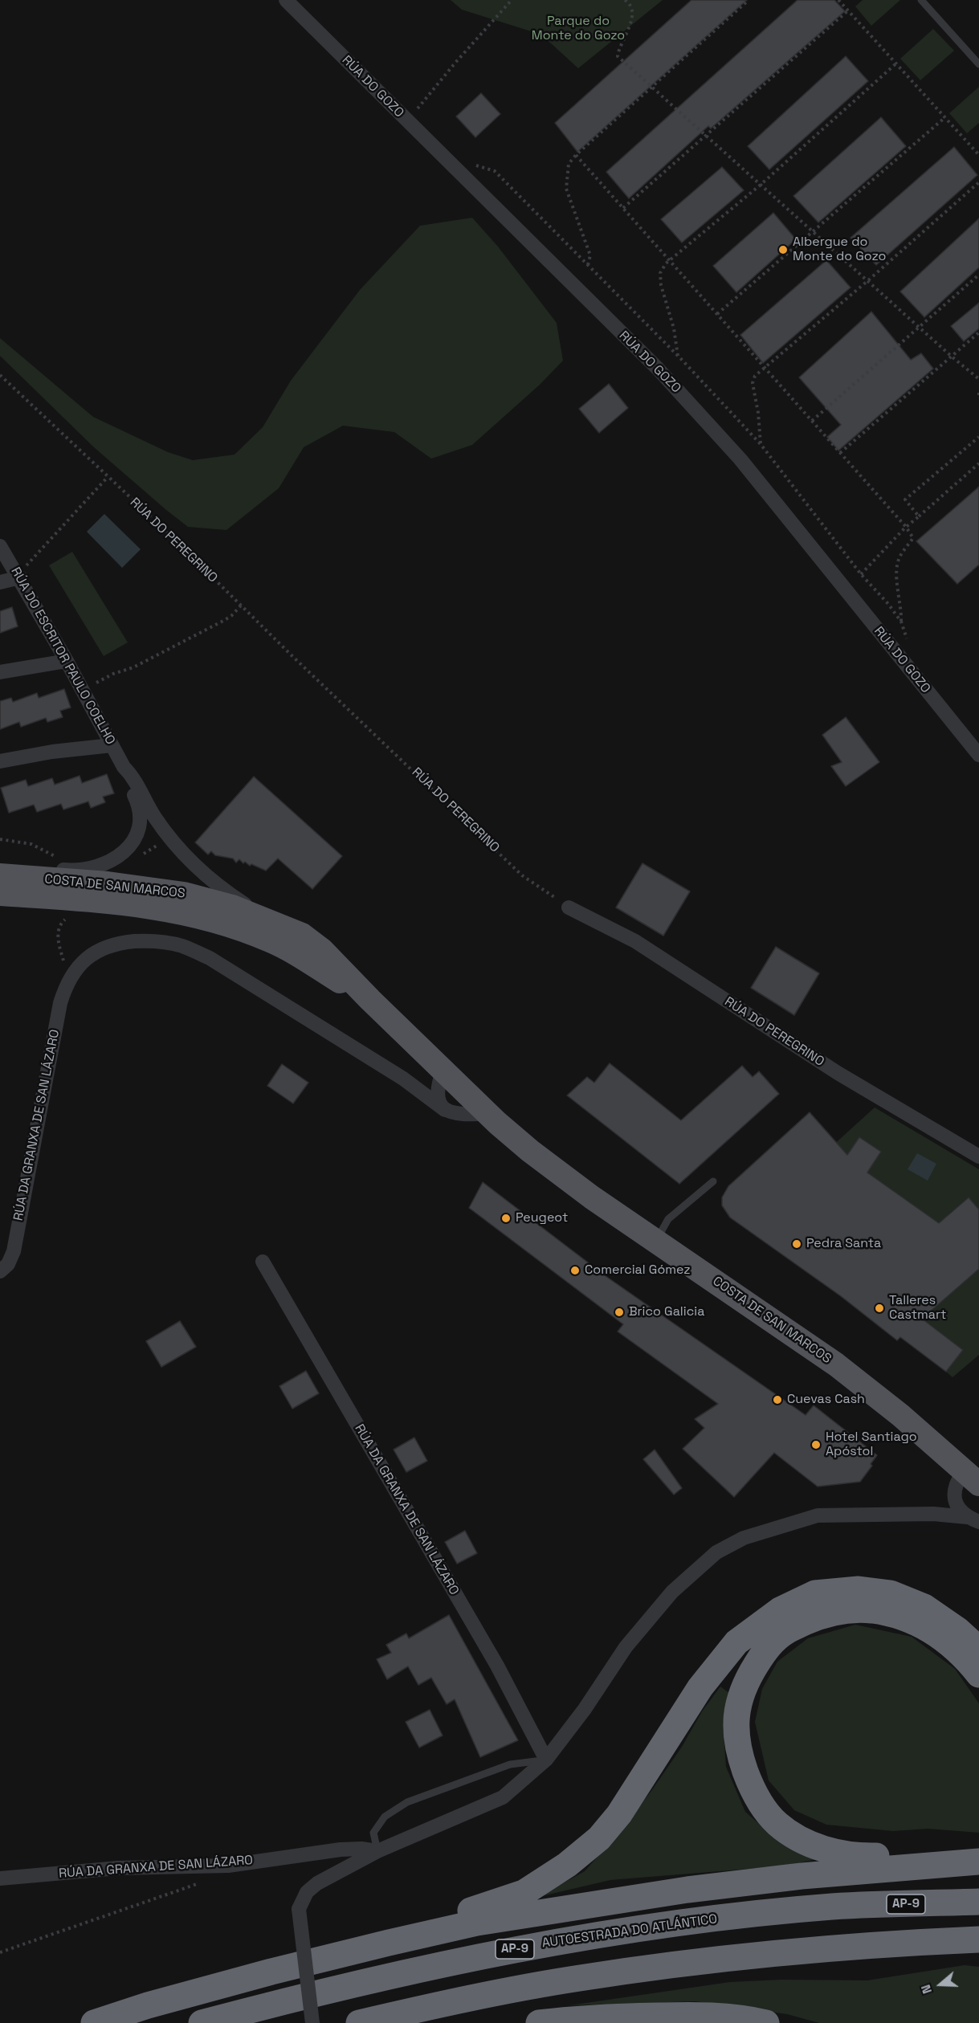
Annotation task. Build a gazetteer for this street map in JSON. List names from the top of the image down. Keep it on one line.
{"streets":{"highway":["AP-9","AUTOESTRADA DO ATLÁNTICO"],"main road":["COSTA DE SAN MARCOS"],"street":["RÚA DO GOZO","RÚA DO PEREGRINO","RÚA DO ESCRITOR PAULO COELHO","RÚA DA GRANXA DE SAN LÁZARO"]},"crossings":[["RÚA DO ESCRITOR PAULO COELHO","COSTA DE SAN MARCOS"]],"parks":["Parque do Monte do Gozo"],"places":["Albergue do Monte do Gozo","Peugeot","Pedra Santa","Comercial Gómez","Talleres Castmart","Brico Galicia","Cuevas Cash","Hotel Santiago Apóstol"],"north":"left"}
